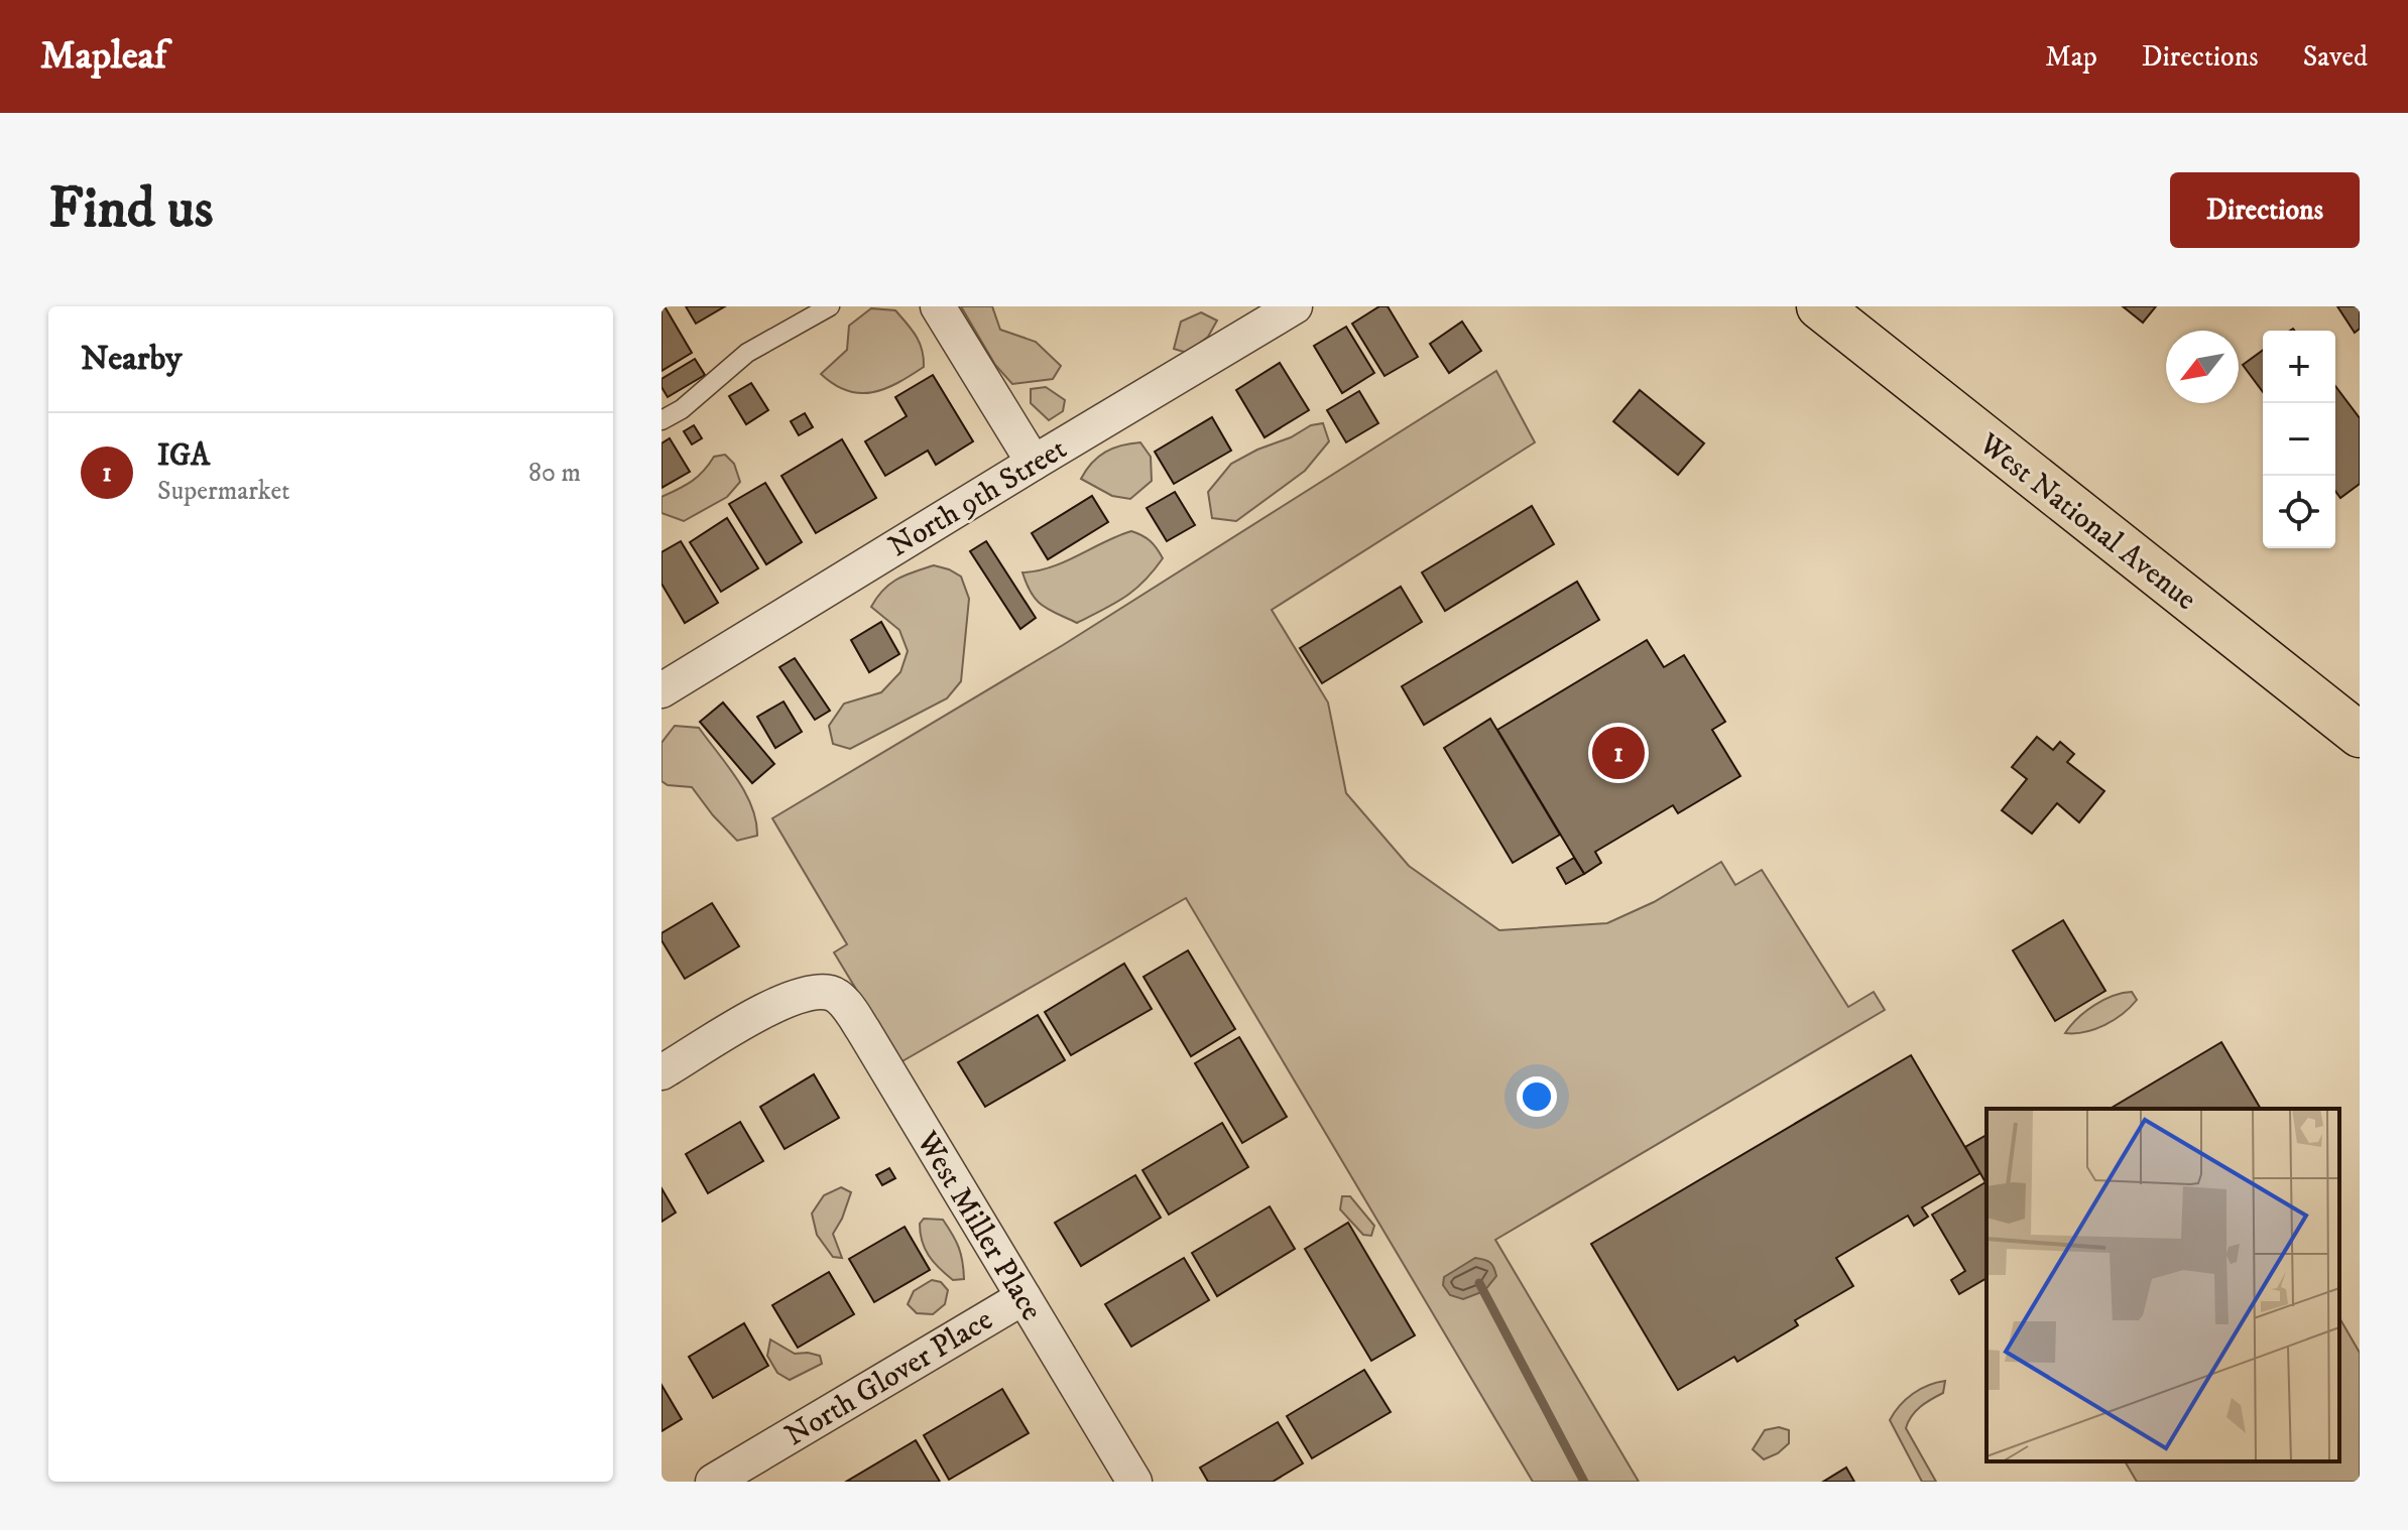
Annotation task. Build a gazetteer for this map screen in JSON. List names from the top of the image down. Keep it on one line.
{"streets":{"main road":["West National Avenue"],"street":["North 9th Street","West Miller Place","North Glover Place"]},"crossings":[["West Miller Place","North Glover Place"]],"north":"bottom left","page":{"header":"Mapleaf","nav":["Map","Directions","Saved"],"buttons":"Directions","title":"Find us","heading":"Nearby","map_buttons":["+","−"],"list":[{"mark":"1","name":"IGA","note":"Supermarket","value":"80 m"}],"pins":"1"}}
